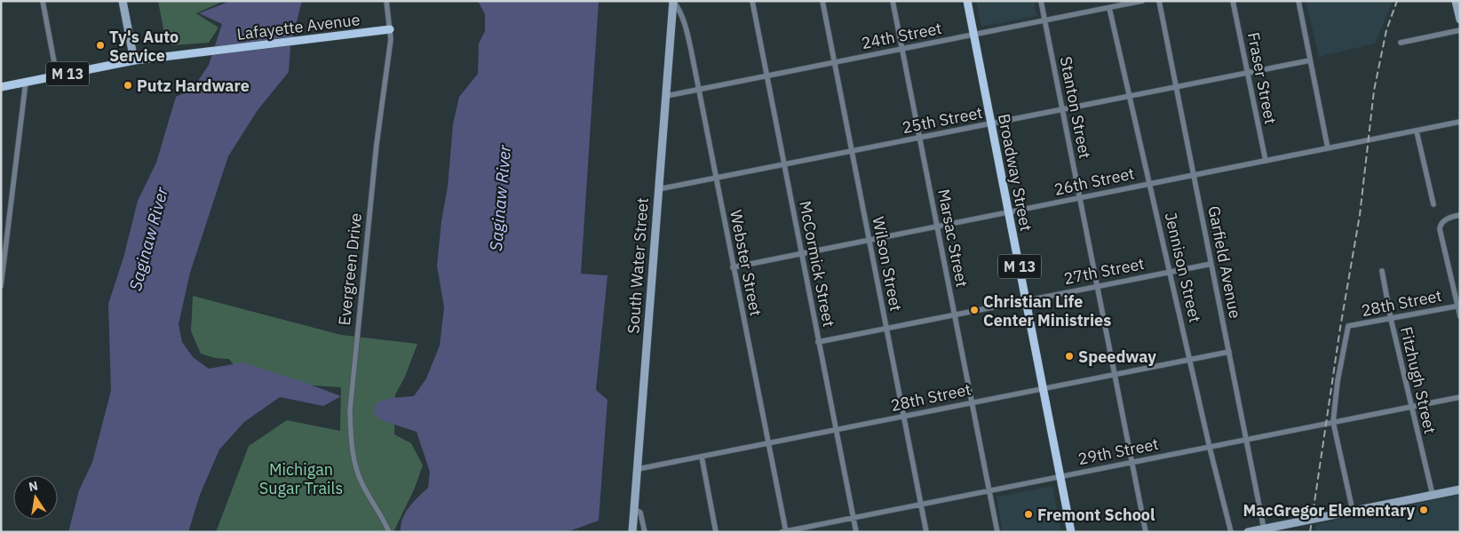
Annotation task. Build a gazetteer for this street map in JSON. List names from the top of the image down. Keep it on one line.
{"streets":{"main road":["Lafayette Avenue","M 13","Broadway Street"],"street":["24th Street","Fraser Street","Stanton Street","25th Street","26th Street","Marsac Street","Garfield Avenue","Webster Street","McCormick Street","Wilson Street","South Water Street","Jennison Street","Evergreen Drive","27th Street","28th Street","Fitzhugh Street","29th Street"]},"crossings":[["Lafayette Avenue","M 13"],["Lafayette Avenue","Evergreen Drive"],["24th Street","Stanton Street"],["24th Street","Broadway Street"],["24th Street","Marsac Street"],["24th Street","Webster Street"],["24th Street","McCormick Street"],["24th Street","Wilson Street"],["24th Street","South Water Street"],["24th Street","Jennison Street"],["Fraser Street","25th Street"],["Fraser Street","26th Street"],["Stanton Street","25th Street"],["Stanton Street","26th Street"],["Stanton Street","27th Street"],["Stanton Street","28th Street"],["Stanton Street","29th Street"],["25th Street","Broadway Street"],["25th Street","Marsac Street"],["25th Street","Garfield Avenue"],["25th Street","Webster Street"],["25th Street","McCormick Street"],["25th Street","Wilson Street"],["25th Street","South Water Street"],["25th Street","Jennison Street"],["Broadway Street","26th Street"],["Broadway Street","27th Street"],["Broadway Street","28th Street"],["Broadway Street","29th Street"],["26th Street","Marsac Street"],["26th Street","Garfield Avenue"],["26th Street","Webster Street"],["26th Street","McCormick Street"],["26th Street","Wilson Street"],["26th Street","Jennison Street"],["Marsac Street","27th Street"],["Marsac Street","28th Street"],["Marsac Street","29th Street"],["Garfield Avenue","27th Street"],["Garfield Avenue","28th Street"],["Garfield Avenue","29th Street"],["Webster Street","South Water Street"],["Webster Street","28th Street"],["Webster Street","29th Street"],["McCormick Street","27th Street"],["McCormick Street","28th Street"],["McCormick Street","29th Street"],["Wilson Street","27th Street"],["Wilson Street","28th Street"],["Wilson Street","29th Street"],["South Water Street","28th Street"],["Jennison Street","27th Street"],["Jennison Street","28th Street"],["Jennison Street","29th Street"],["28th Street","Fitzhugh Street"],["28th Street","29th Street"],["Fitzhugh Street","29th Street"]],"water":["Saginaw River"],"parks":["Michigan Sugar Trails"],"places":["Ty's Auto Service","Putz Hardware","Christian Life Center Ministries","Speedway","MacGregor Elementary","Fremont School"],"north":"top"}
